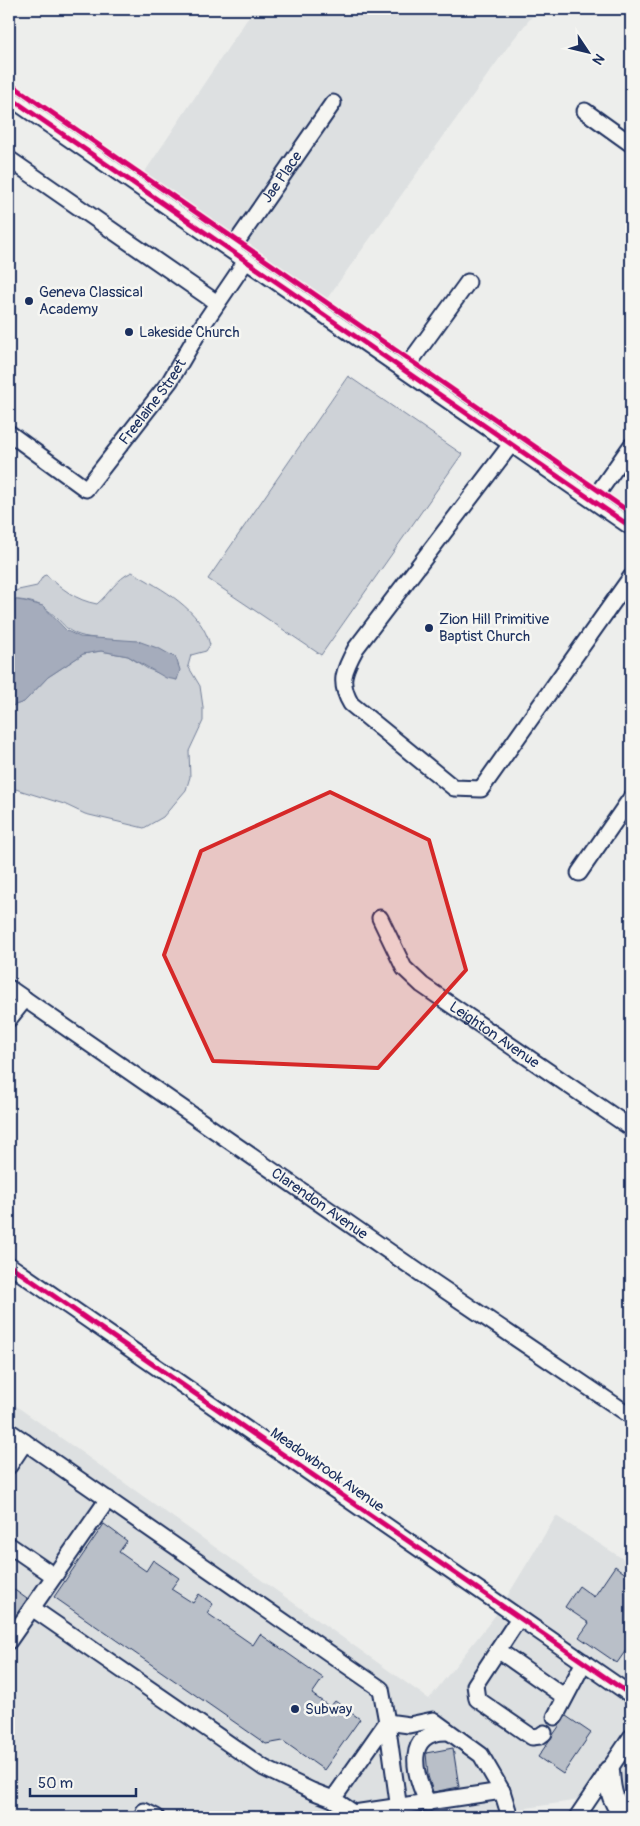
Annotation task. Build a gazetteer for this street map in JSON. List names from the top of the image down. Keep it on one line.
{"streets":{"street":["Jae Place","Freelaine Street","Leighton Avenue","Clarendon Avenue","Meadowbrook Avenue"]},"places":["Geneva Classical Academy","Lakeside Church","Zion Hill Primitive Baptist Church","Subway"],"scale_bar":"50 m","north":"bottom right"}
